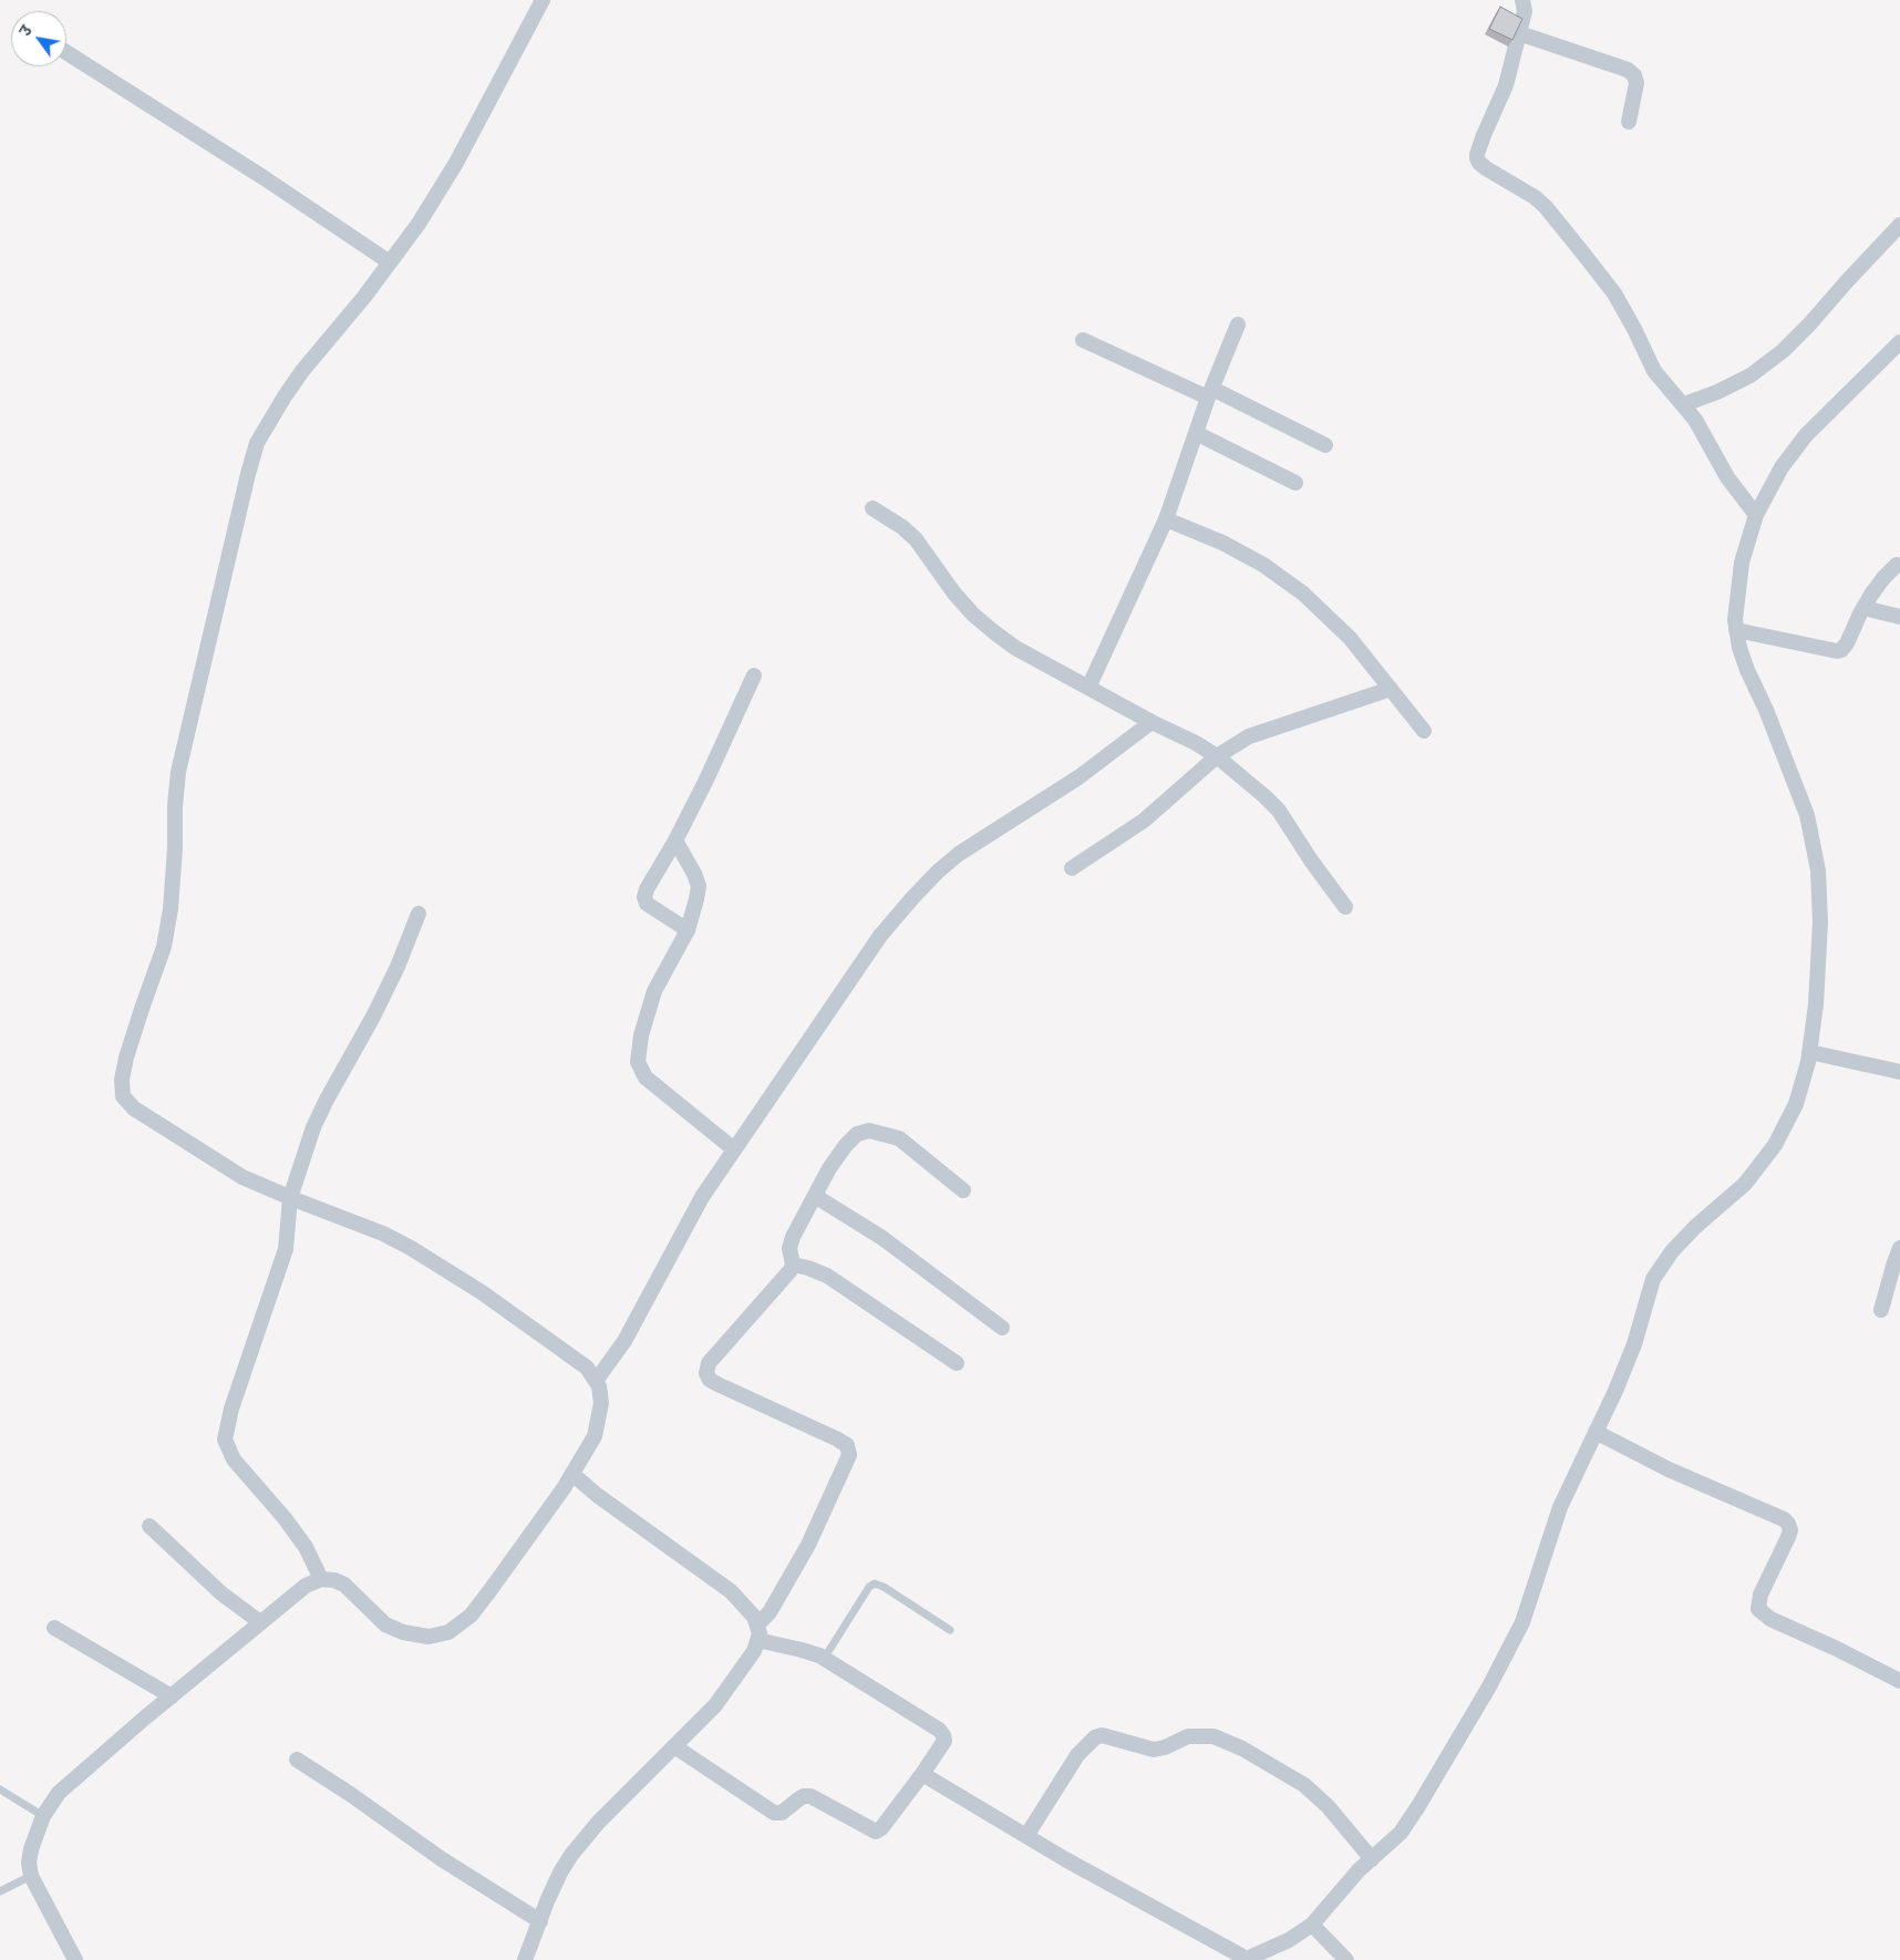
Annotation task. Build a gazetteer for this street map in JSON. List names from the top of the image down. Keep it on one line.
{"north":"top left"}
